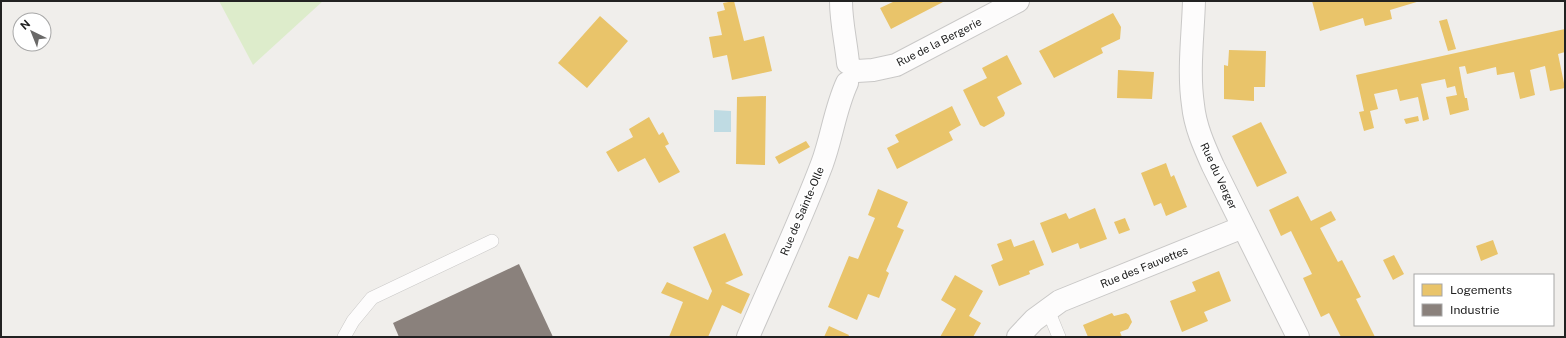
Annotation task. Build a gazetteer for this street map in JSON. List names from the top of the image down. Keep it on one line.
{"streets":{"street":["Rue de la Bergerie","Rue du Verger","Rue de Sainte-Olle","Rue des Fauvettes"]},"crossings":[["Rue de la Bergerie","Rue de Sainte-Olle"],["Rue du Verger","Rue des Fauvettes"]],"legend":["Logements","Industrie"],"north":"top left"}
